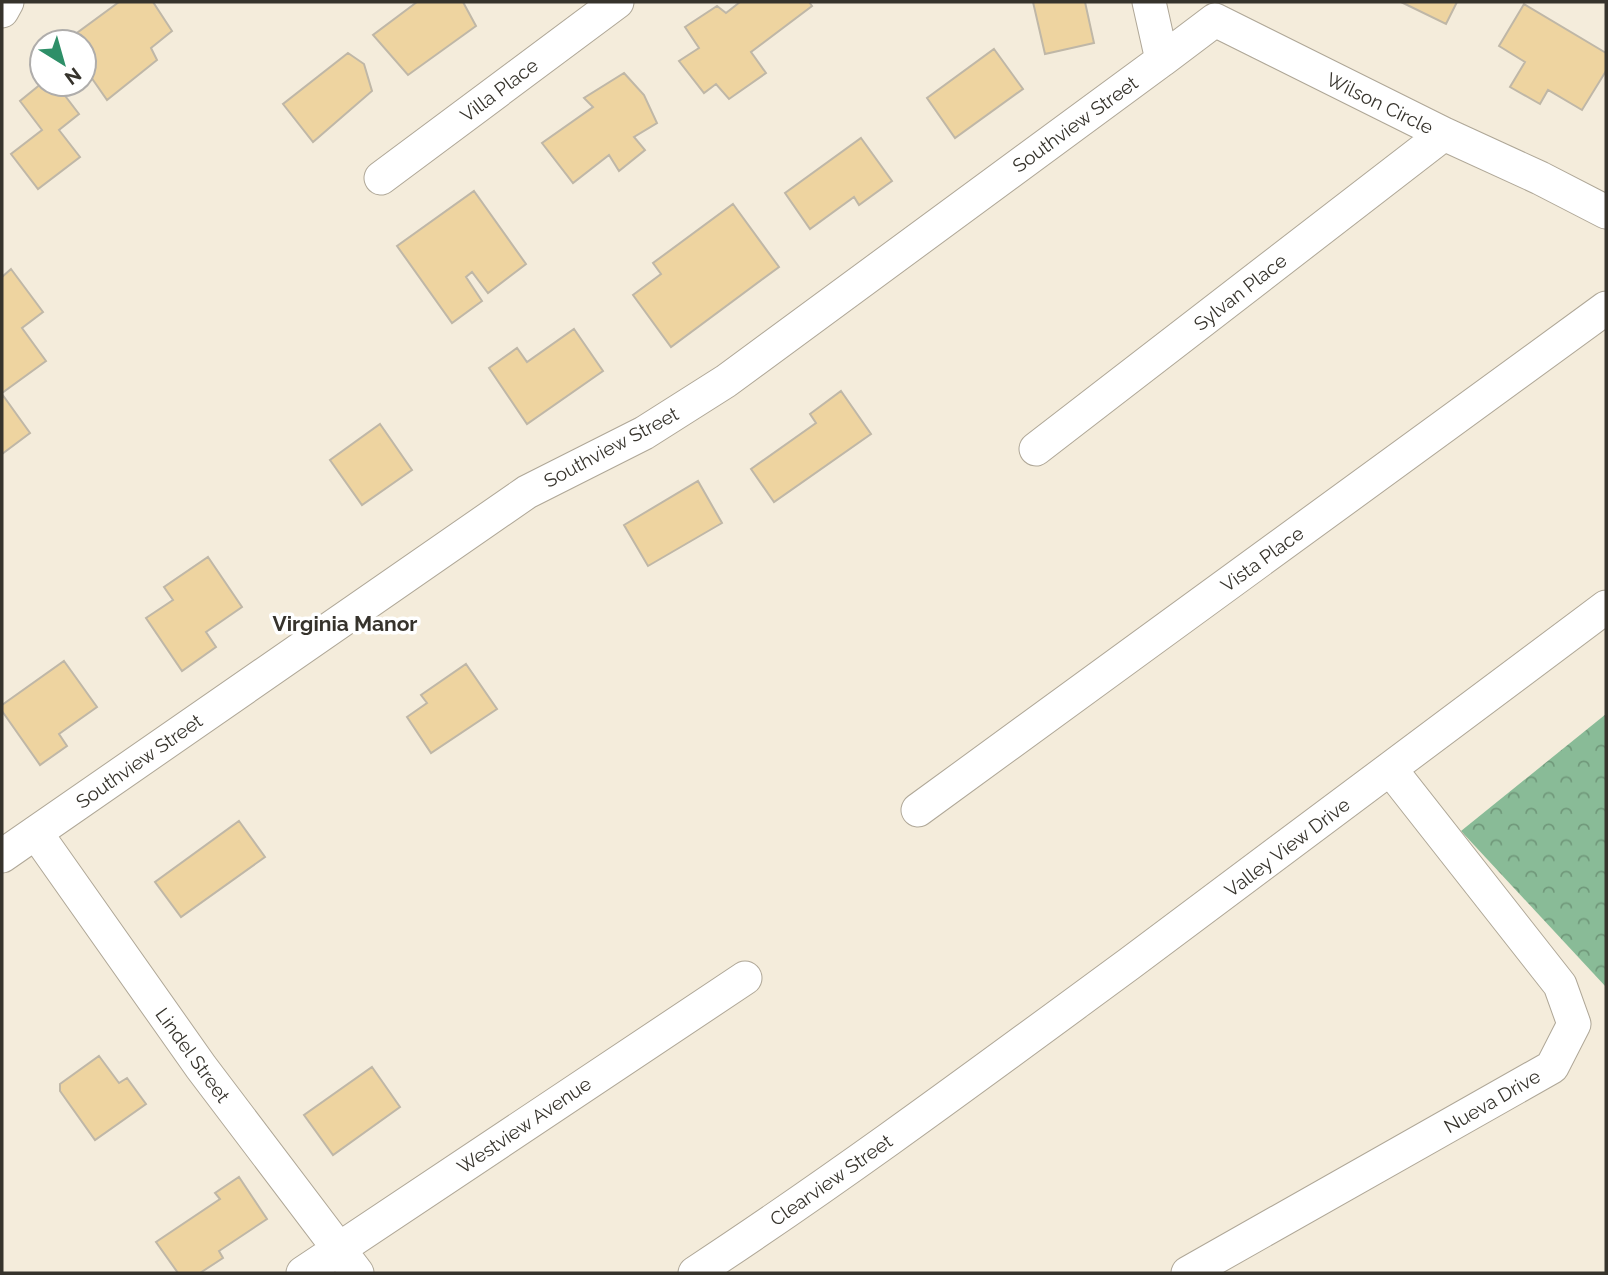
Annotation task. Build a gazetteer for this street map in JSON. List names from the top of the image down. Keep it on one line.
{"streets":{"street":["Villa Place","Wilson Circle","Southview Street","Sylvan Place","Vista Place","Valley View Drive","Lindel Street","Nueva Drive","Westview Avenue","Clearview Street"]},"crossings":[["Wilson Circle","Southview Street"],["Wilson Circle","Sylvan Place"],["Southview Street","Lindel Street"],["Valley View Drive","Nueva Drive"],["Valley View Drive","Clearview Street"],["Lindel Street","Westview Avenue"]],"districts":["Virginia Manor"],"north":"bottom right"}
